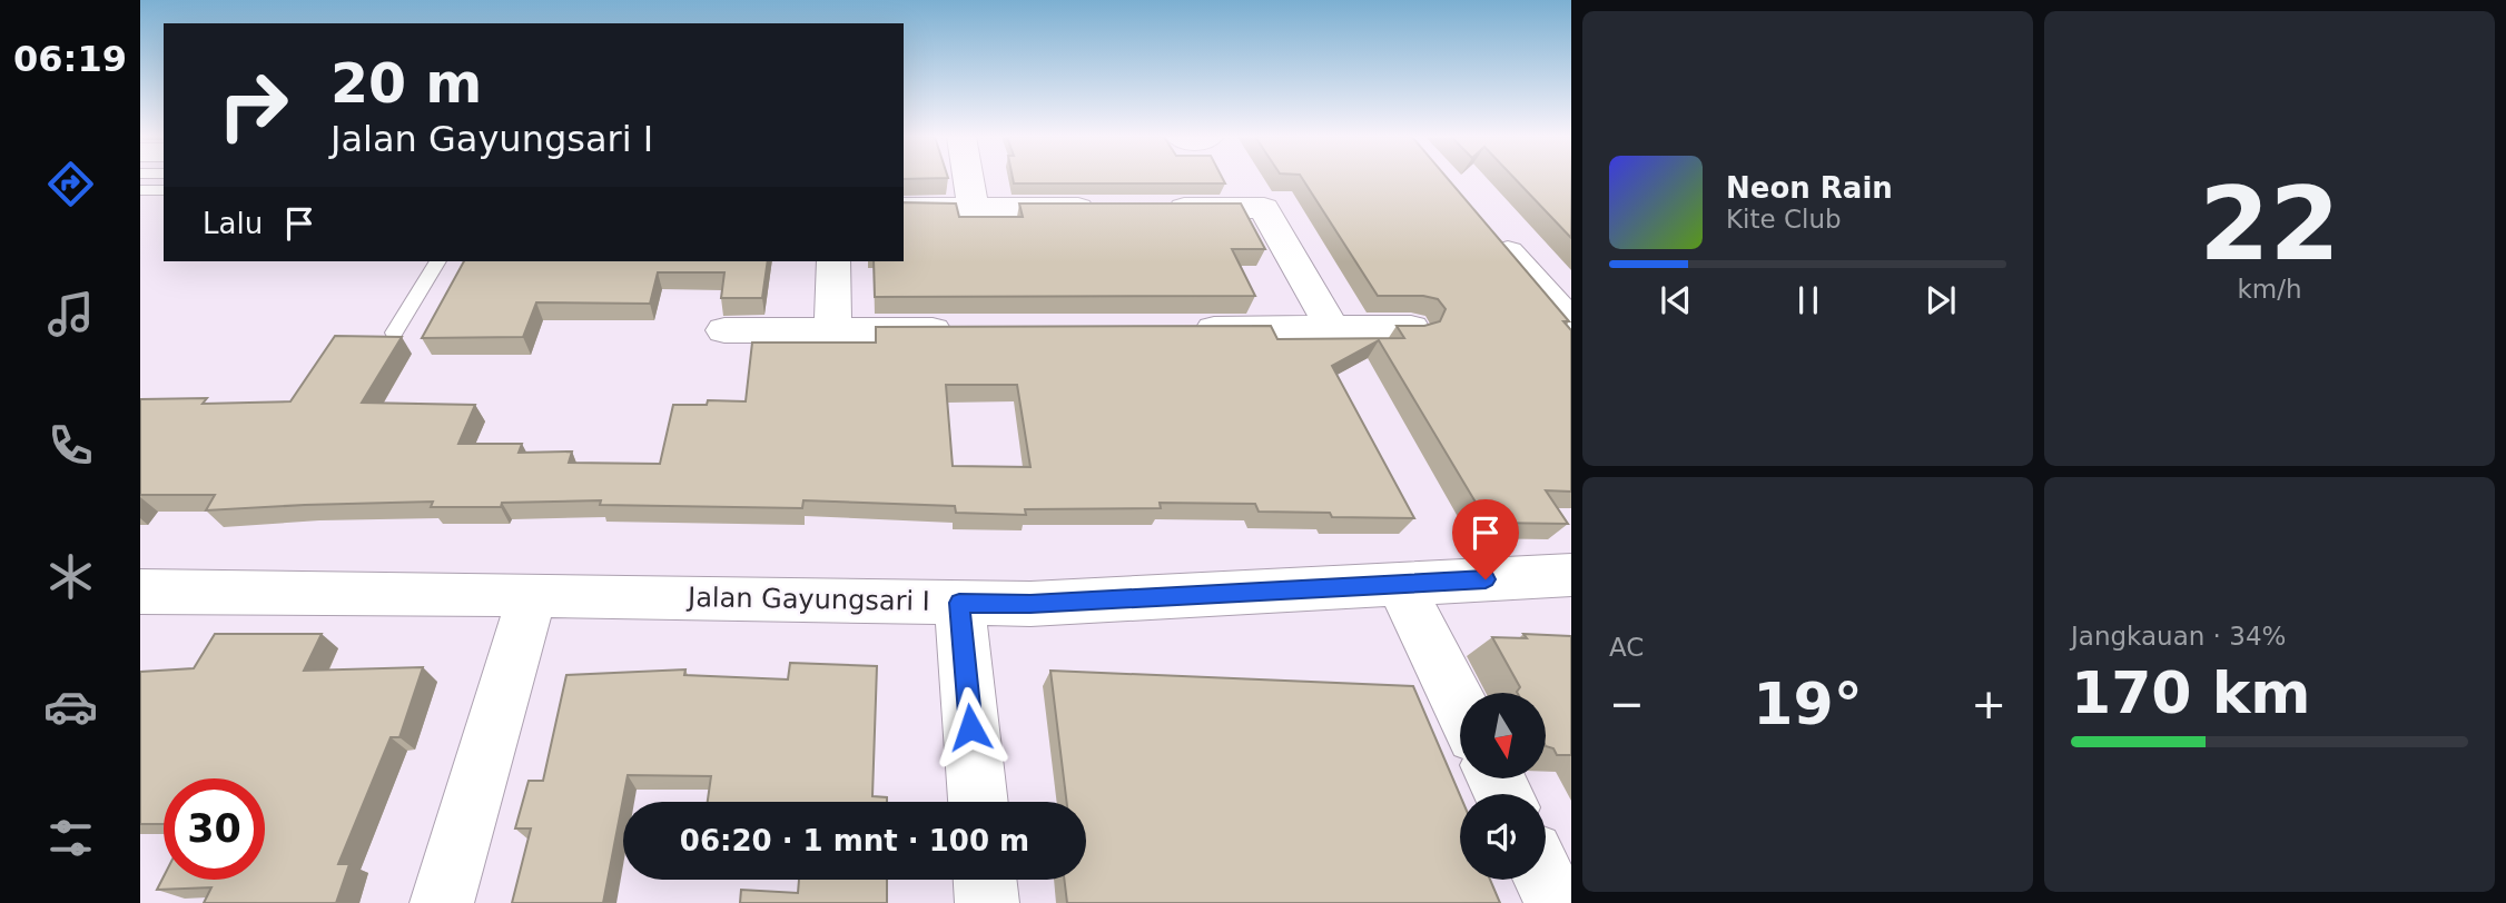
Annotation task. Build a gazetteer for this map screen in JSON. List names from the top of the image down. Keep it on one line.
{"streets":{"street":["Jalan Gayungsari I"]},"north":"bottom","page":{"tabs":"06:19","tile":[["22","km/h"],"AC",["Jangkauan · 34%","170 km"]],"turn":["20 m","Jalan Gayungsari I"],"song":["Neon Rain","Kite Club"],"then":"Lalu","heat":["−","19°","+"],"limit":"30","trip":"06:20 · 1 mnt · 100 m"}}
